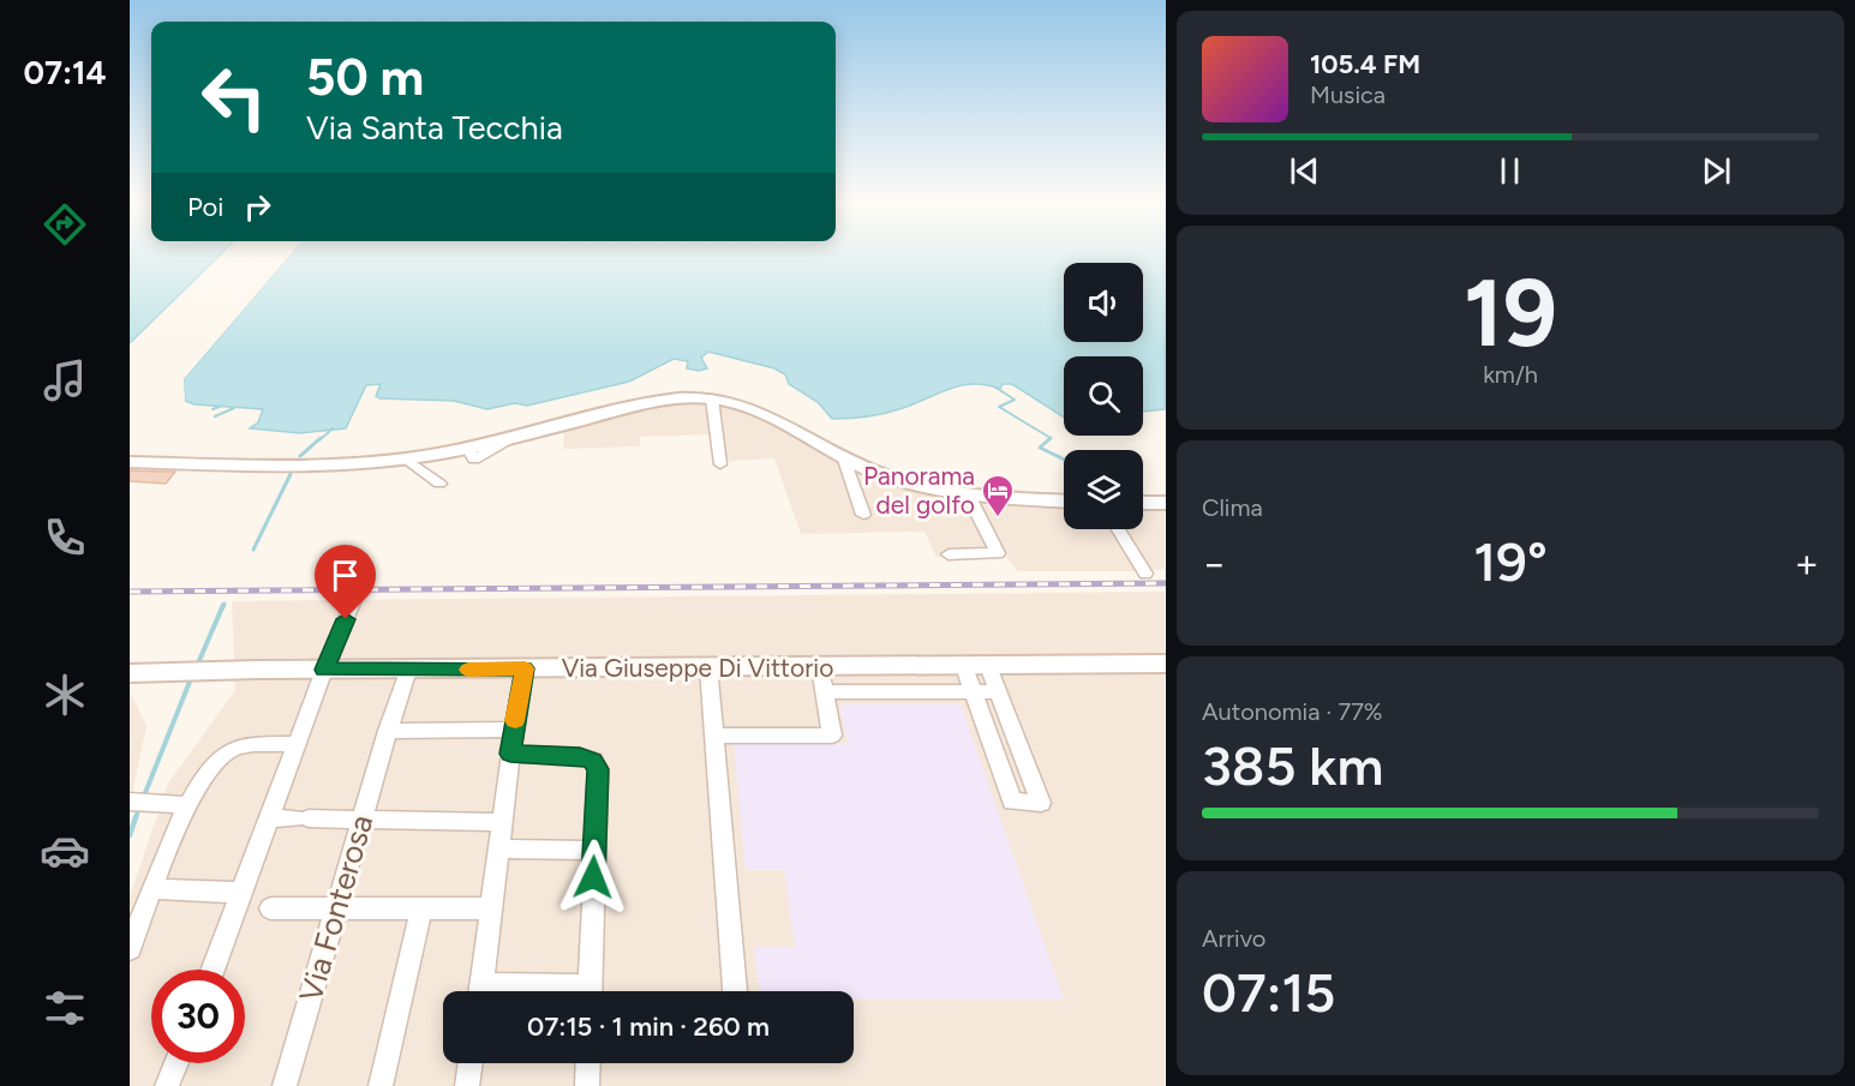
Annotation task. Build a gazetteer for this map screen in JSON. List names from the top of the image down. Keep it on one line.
{"streets":{"street":["Via Giuseppe Di Vittorio","Via Fonterosa"]},"crossings":[["Via Giuseppe Di Vittorio","Via Fonterosa"]],"places":{"hotel":["Panorama del golfo"]},"page":{"tabs":"07:14","turn":["50 m","Via Santa Tecchia"],"song":["105.4 FM","Musica"],"then":"Poi","tile":[["19","km/h"],"Clima",["Autonomia · 77%","385 km"],["Arrivo","07:15"]],"heat":["−","19°","+"],"limit":"30","trip":"07:15 · 1 min · 260 m"}}
